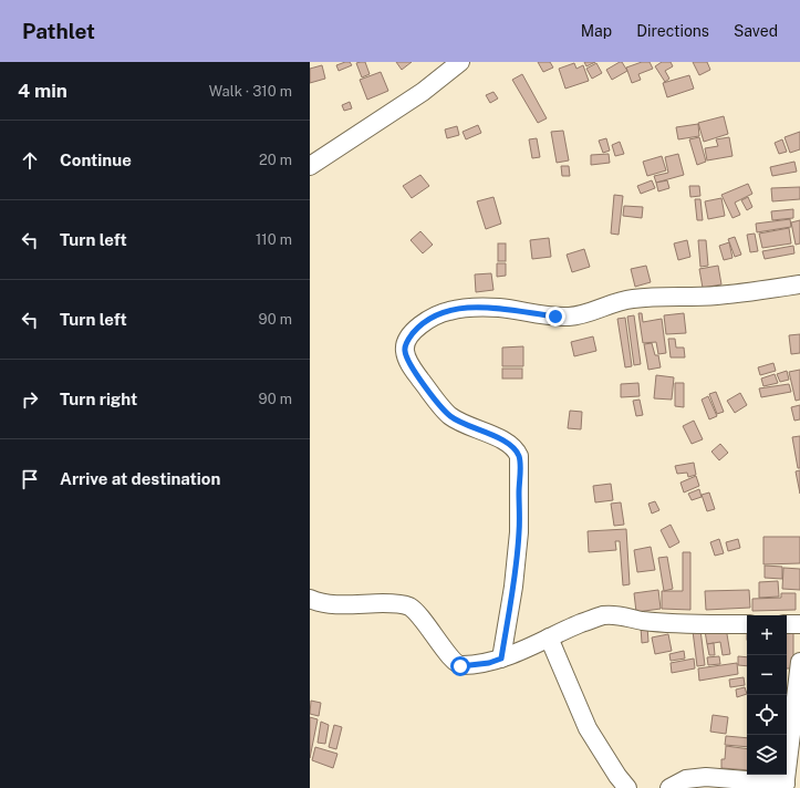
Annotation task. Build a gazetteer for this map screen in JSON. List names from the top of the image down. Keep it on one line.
{"page":{"header":"Pathlet","nav":["Map","Directions","Saved"],"heading":["4 min","Walk · 310 m"],"list":[["Continue","20 m"],["Turn left","110 m"],["Turn left","90 m"],["Turn right","90 m"],"Arrive at destination"],"map_buttons":["+","−"]}}
